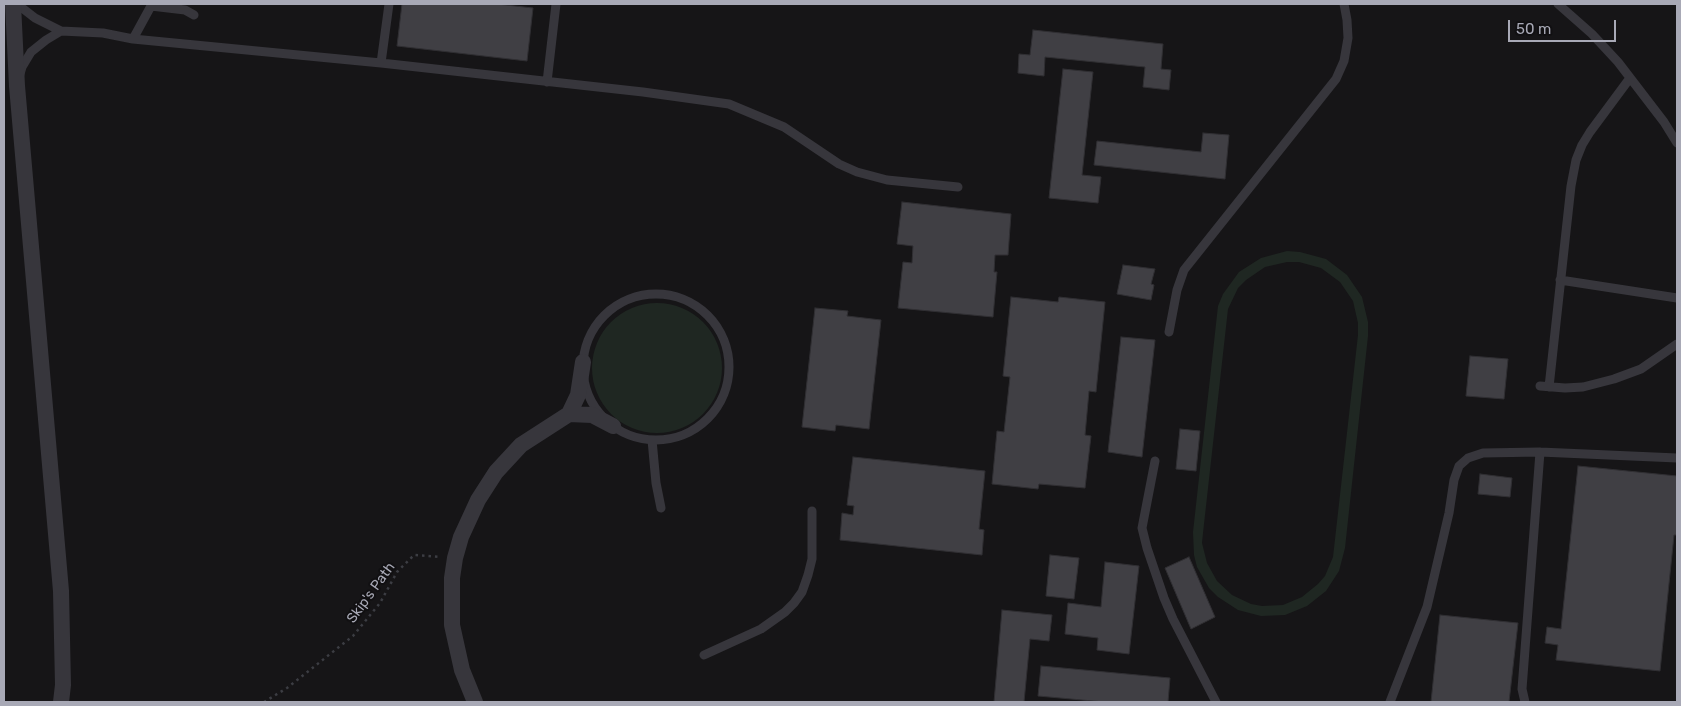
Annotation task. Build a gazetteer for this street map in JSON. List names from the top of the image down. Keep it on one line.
{"streets":{"path":["Skip's Path"]},"scale_bar":"50 m"}
